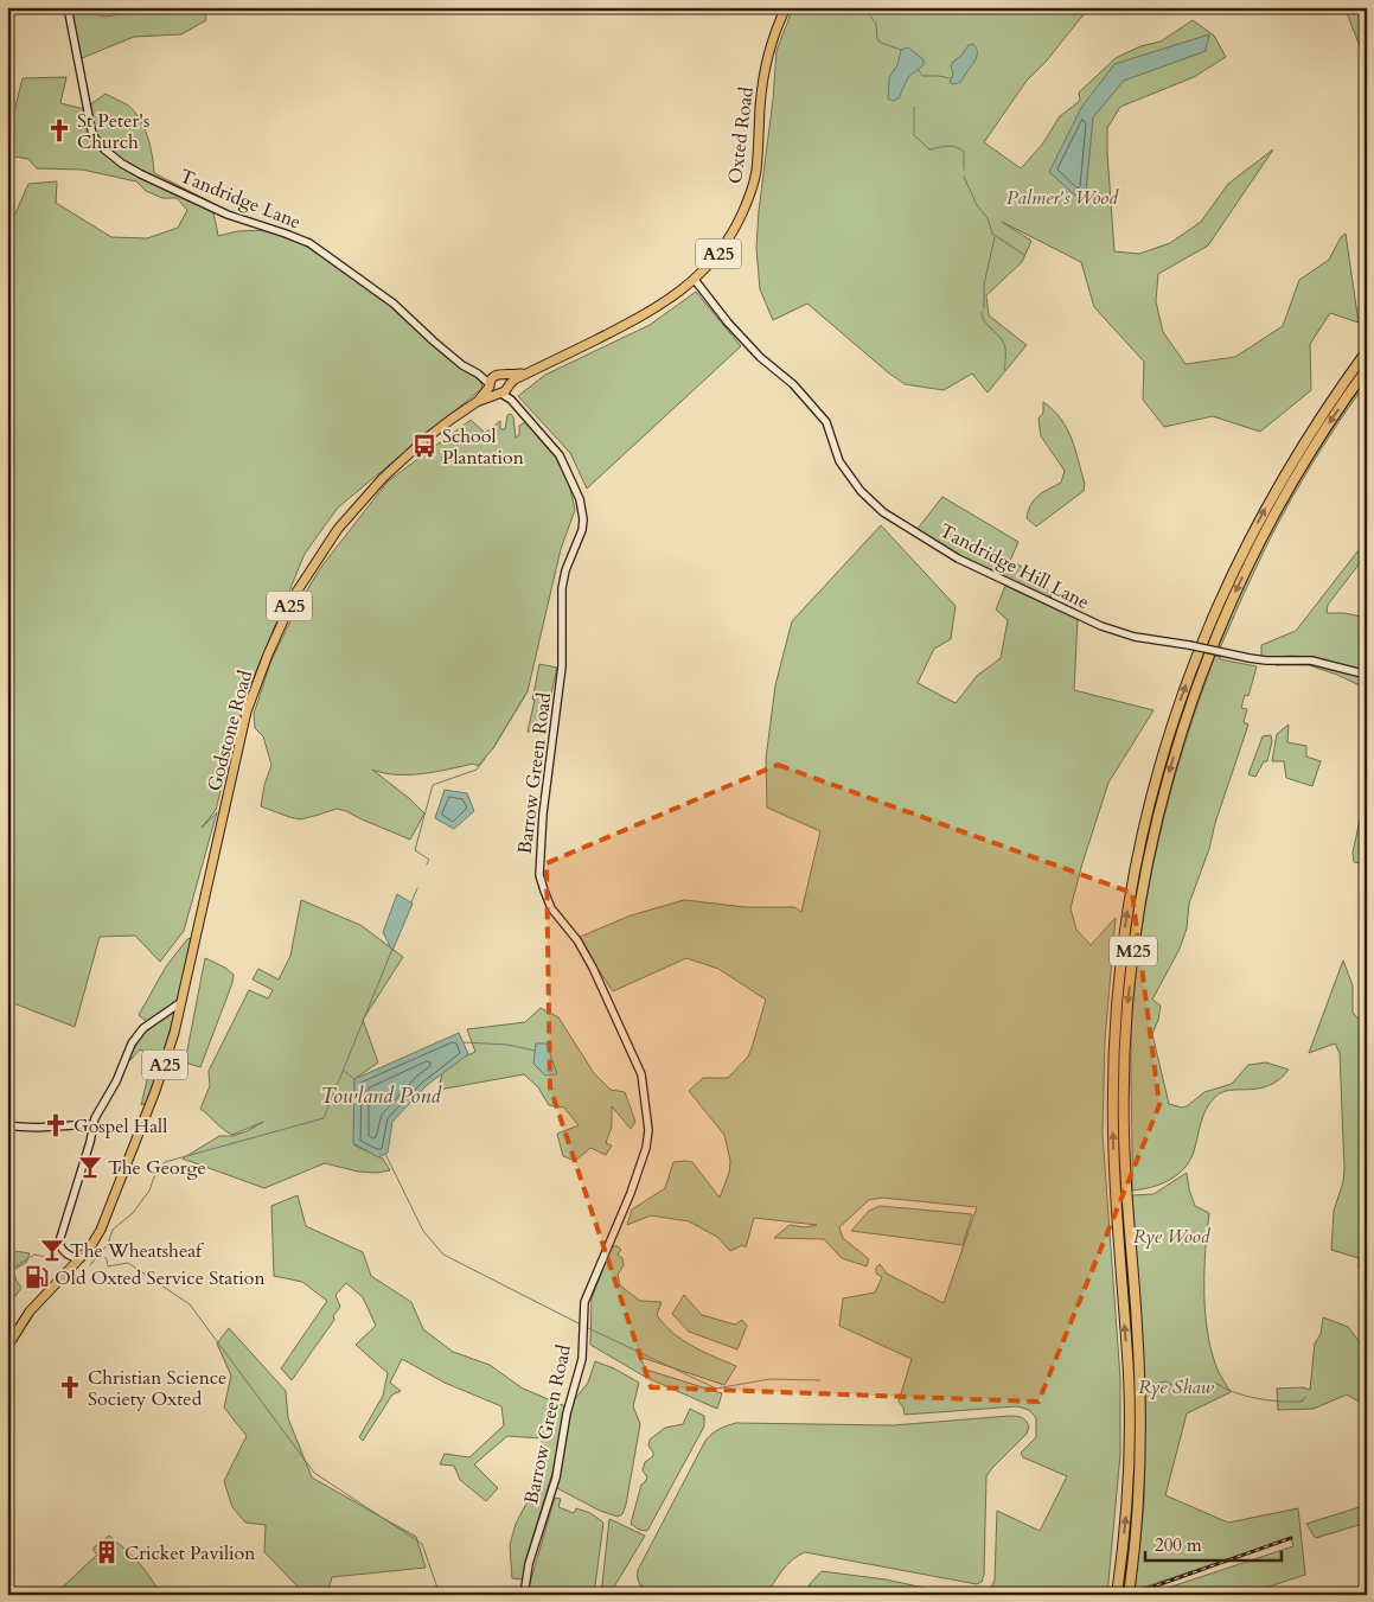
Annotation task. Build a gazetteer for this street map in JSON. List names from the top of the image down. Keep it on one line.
{"streets":{"highway":["M25"],"main road":["Oxted Road","A25","Godstone Road"],"street":["Tandridge Lane","Tandridge Hill Lane","Barrow Green Road"]},"crossings":[["Oxted Road","Tandridge Lane"],["Oxted Road","Tandridge Hill Lane"],["Oxted Road","Godstone Road"],["Oxted Road","Barrow Green Road"],["Tandridge Lane","Godstone Road"],["Godstone Road","Barrow Green Road"]],"water":["Towland Pond"],"parks":["Palmer's Wood","Rye Wood","Rye Shaw"],"places":{"church":["St Peter's Church","Gospel Hall","Christian Science Society Oxted"],"bus stop":["School Plantation"],"bar":["The George","The Wheatsheaf"],"fuel station":["Old Oxted Service Station"],"building":["Cricket Pavilion"]},"scale_bar":"200 m"}
